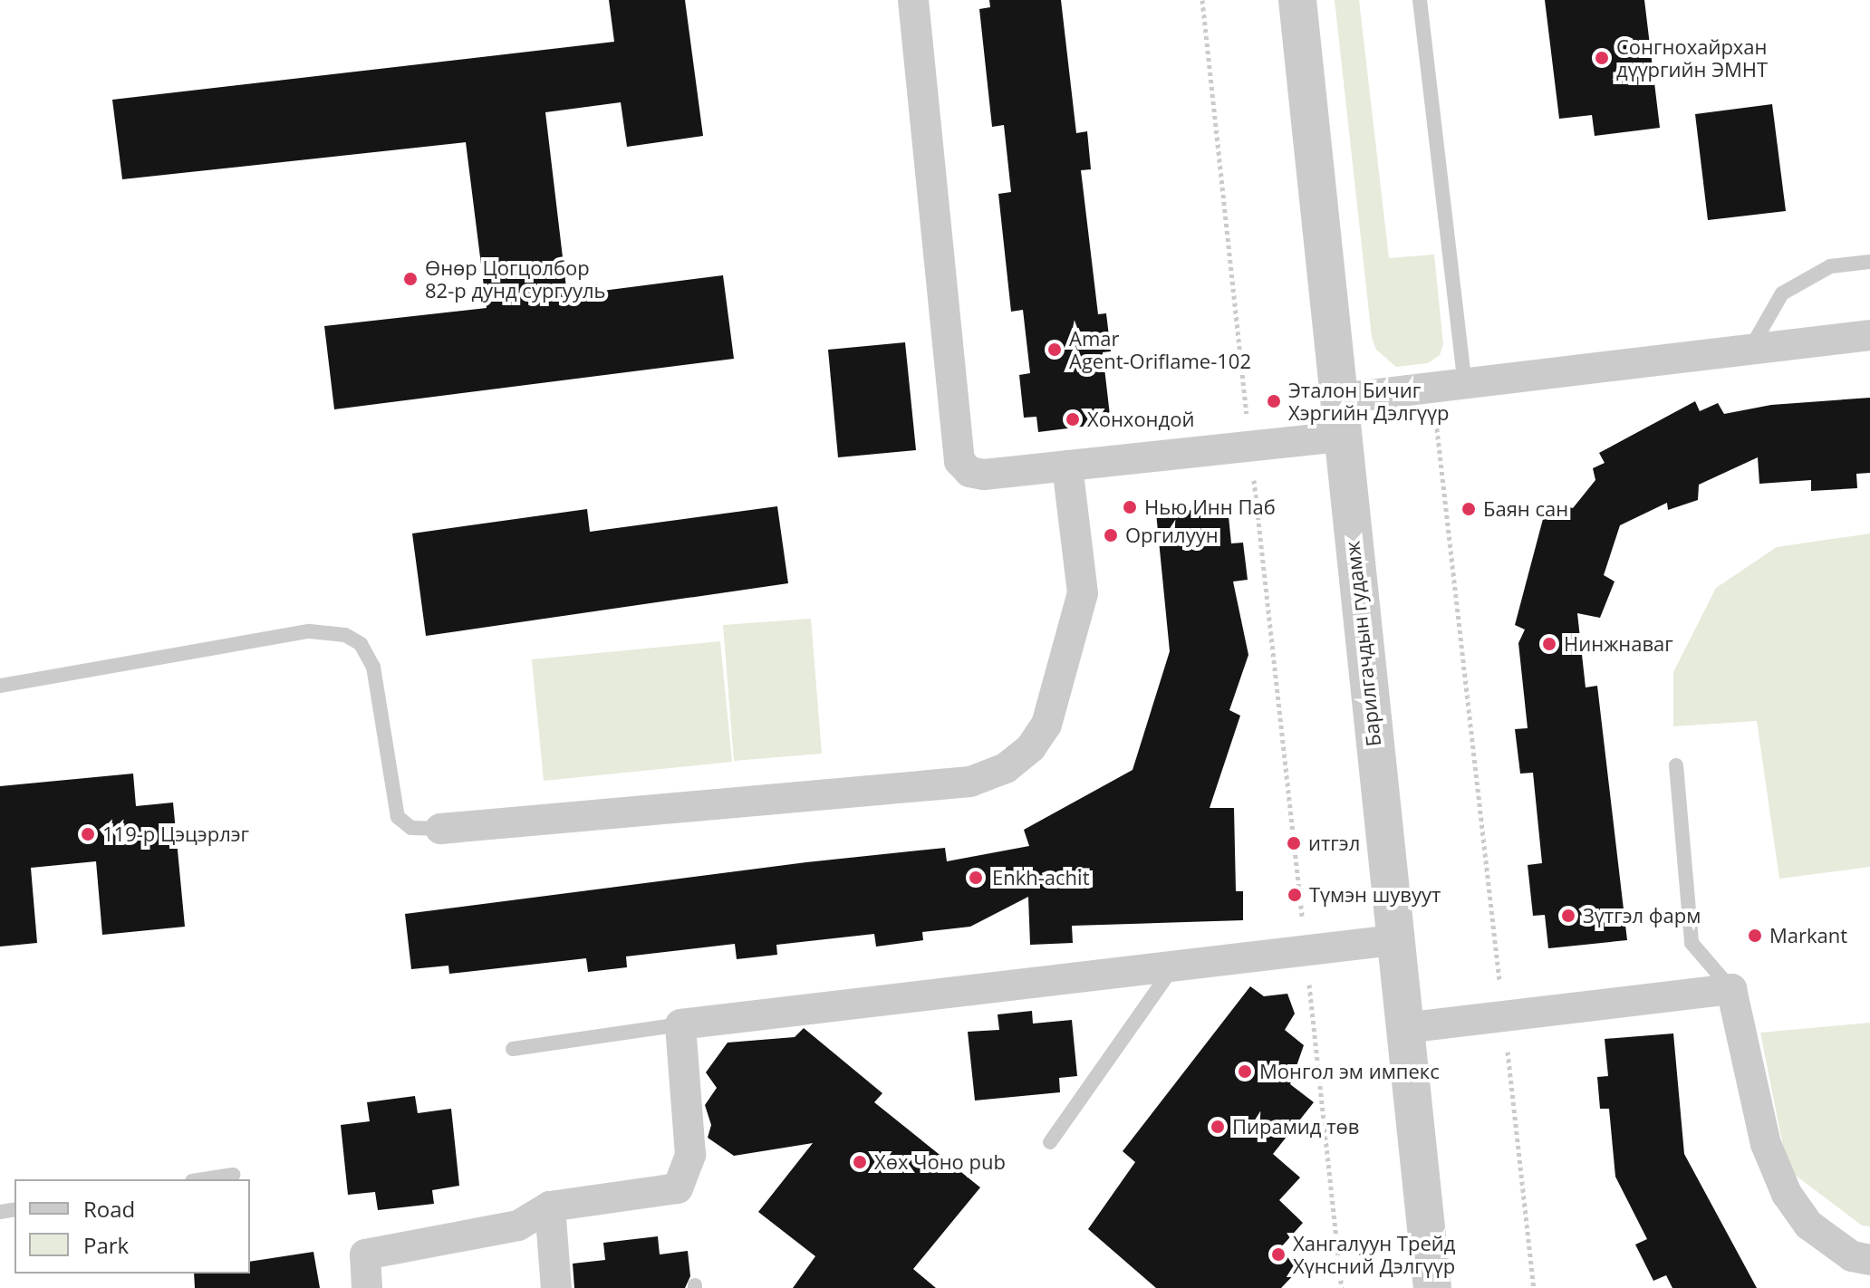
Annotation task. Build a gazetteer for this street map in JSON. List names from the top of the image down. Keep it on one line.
{"streets":{"street":["Барилгачдын гудамж"]},"places":["Сонгнохайрхан дүүргийн ЭМНТ","Өнөр Цогцолбор 82-р дунд сургууль","Amar Agent-Oriflame-102","Эталон Бичиг Хэргийн Дэлгүүр","Хонхондой","Нью Инн Паб","Баян сан","Оргилуун","Нинжнаваг","119-р Цэцэрлэг","итгэл","Enkh-achit","Түмэн шувуут","Зүтгэл фарм","Markant","Монгол эм импекс","Пирамид төв","Хөх Чоно pub","Хангалуун Трейд Хүнсний Дэлгүүр"],"legend":["Road","Park"]}
